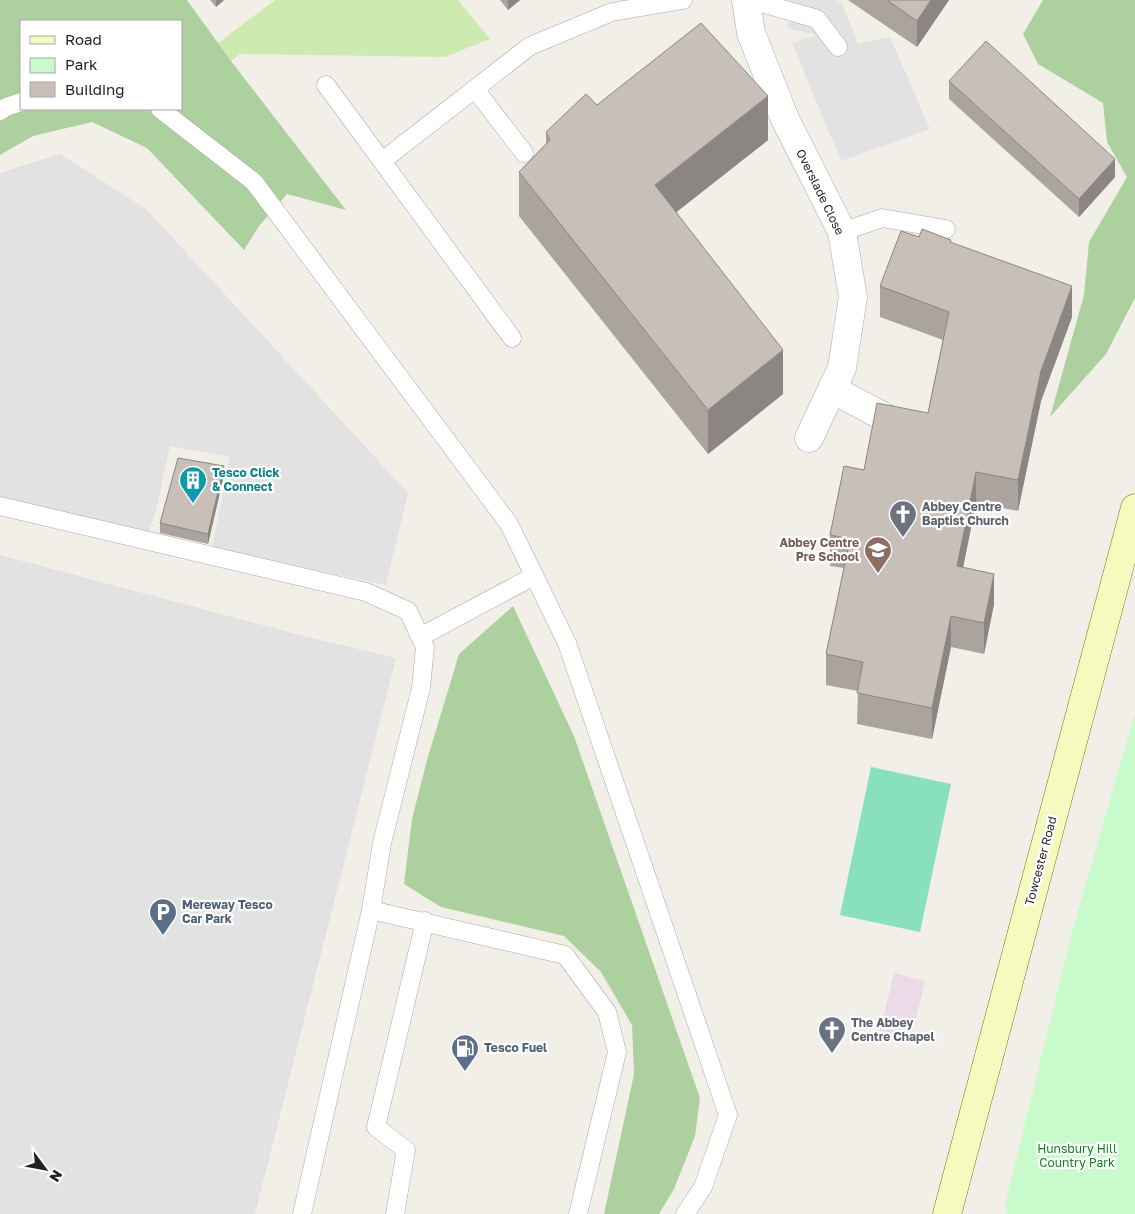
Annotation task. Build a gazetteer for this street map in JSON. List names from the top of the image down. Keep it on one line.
{"streets":{"street":["Overslade Close","Towcester Road"]},"parks":["Hunsbury Hill Country Park"],"places":{"building":["Tesco Click & Connect"],"church":["Abbey Centre Baptist Church","The Abbey Centre Chapel"],"school or university":["Abbey Centre Pre School"],"parking":["Mereway Tesco Car Park"],"fuel station":["Tesco Fuel"]},"legend":["Road","Park","Building"],"north":"bottom right"}
